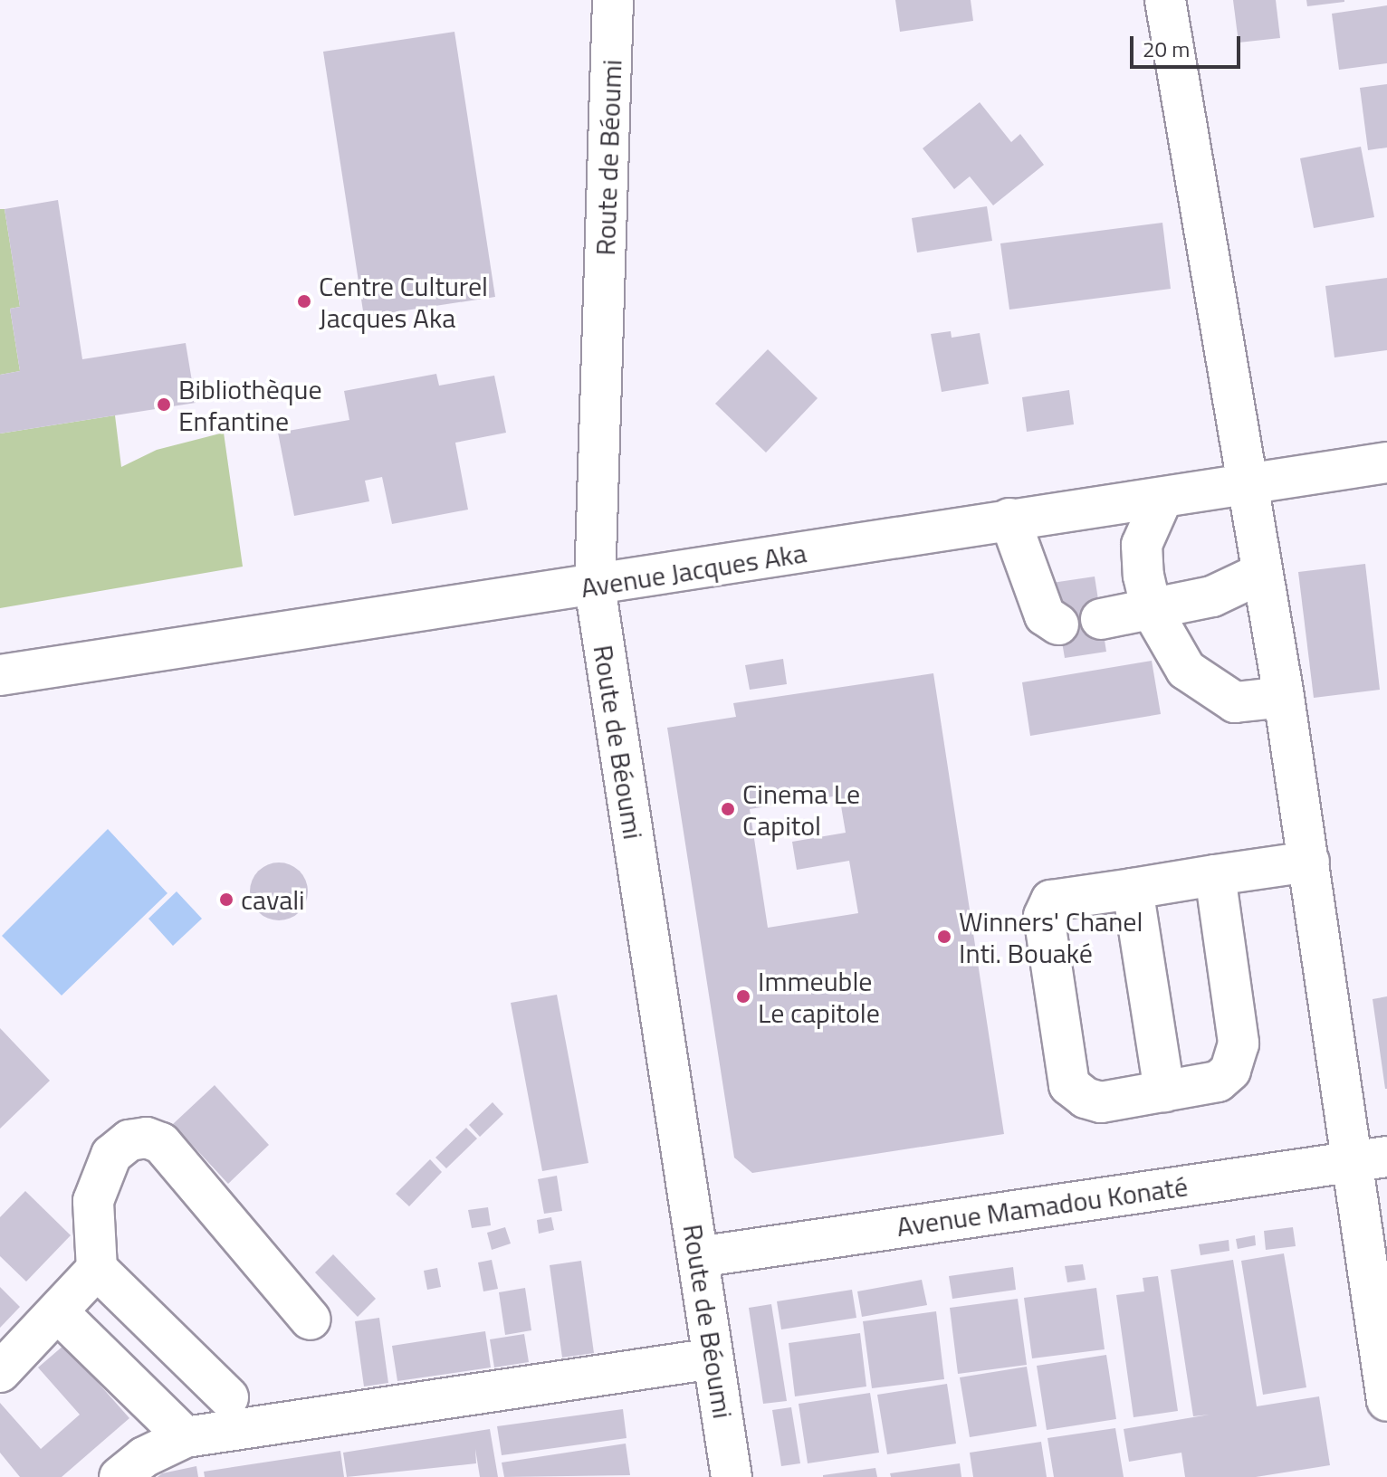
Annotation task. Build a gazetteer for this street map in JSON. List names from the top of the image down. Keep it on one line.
{"streets":{"street":["Route de Béoumi","Avenue Jacques Aka","Avenue Mamadou Konaté"]},"crossings":[["Route de Béoumi","Avenue Jacques Aka"],["Route de Béoumi","Avenue Mamadou Konaté"]],"places":["Centre Culturel Jacques Aka","Bibliothèque Enfantine","Cinema Le Capitol","cavali","Winners' Chanel Inti. Bouaké","Immeuble Le capitole"],"scale_bar":"20 m"}
